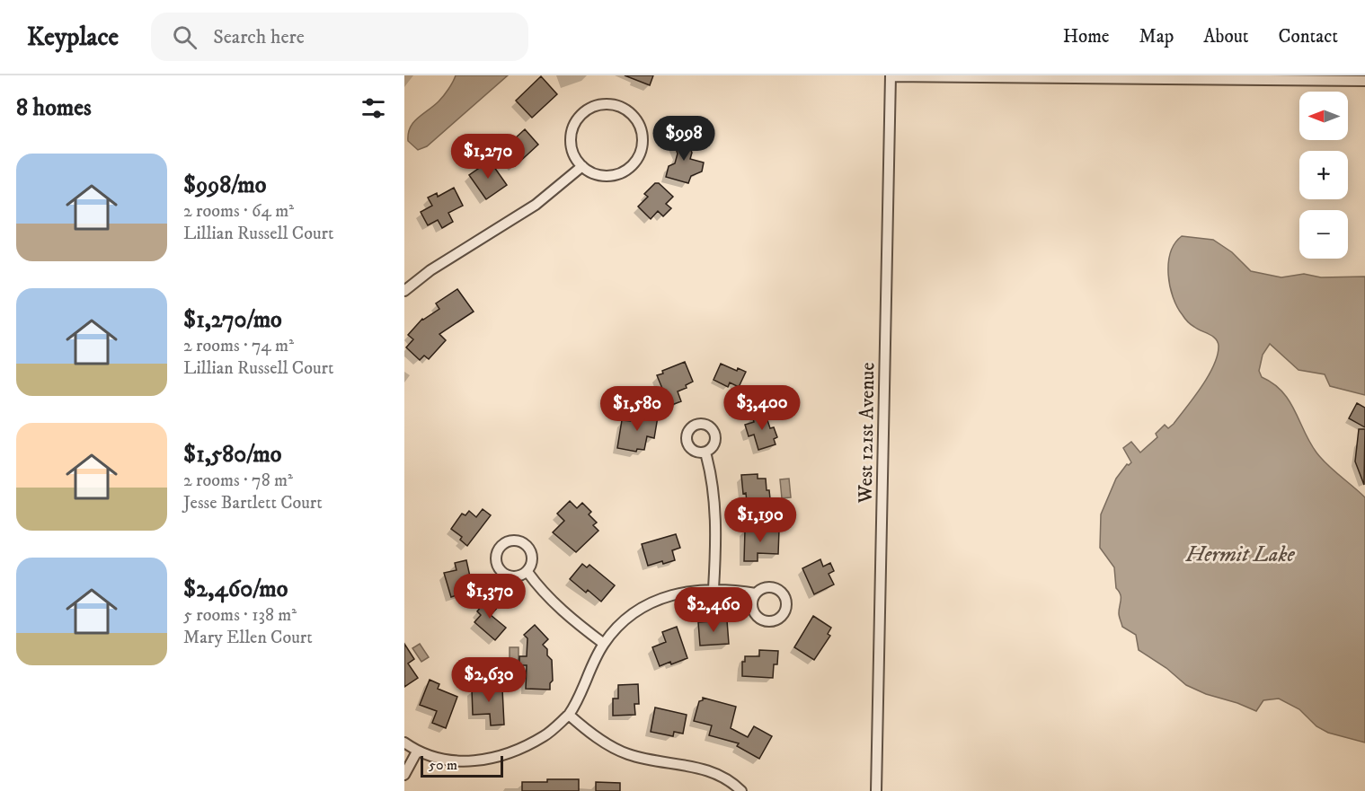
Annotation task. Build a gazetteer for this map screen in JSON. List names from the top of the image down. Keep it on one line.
{"streets":{"street":["West 121st Avenue"]},"water":["Hermit Lake"],"scale_bar":"50 m","north":"left","page":{"header":"Keyplace","search":"Search here","nav":["Home","Map","About","Contact"],"heading":"8 homes","map_buttons":["+","−"],"price":["$998","$1,270","$3,400","$1,580","$1,190","$1,370","$2,460","$2,630"],"list":[{"name":"$998/mo","note":"2 rooms · 64 m² · Lillian Russell Court"},{"name":"$1,270/mo","note":"2 rooms · 74 m² · Lillian Russell Court"},{"name":"$1,580/mo","note":"2 rooms · 78 m² · Jesse Bartlett Court"},{"name":"$2,460/mo","note":"5 rooms · 138 m² · Mary Ellen Court"}],"scale":"50 m"}}
